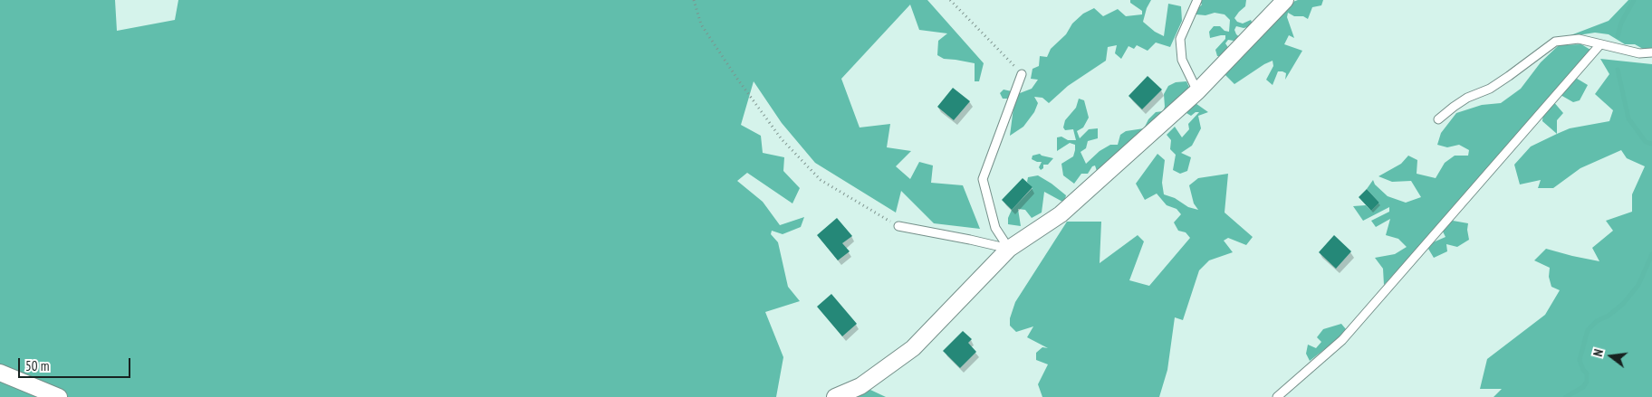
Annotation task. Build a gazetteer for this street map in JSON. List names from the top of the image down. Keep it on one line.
{"scale_bar":"50 m","north":"left"}
